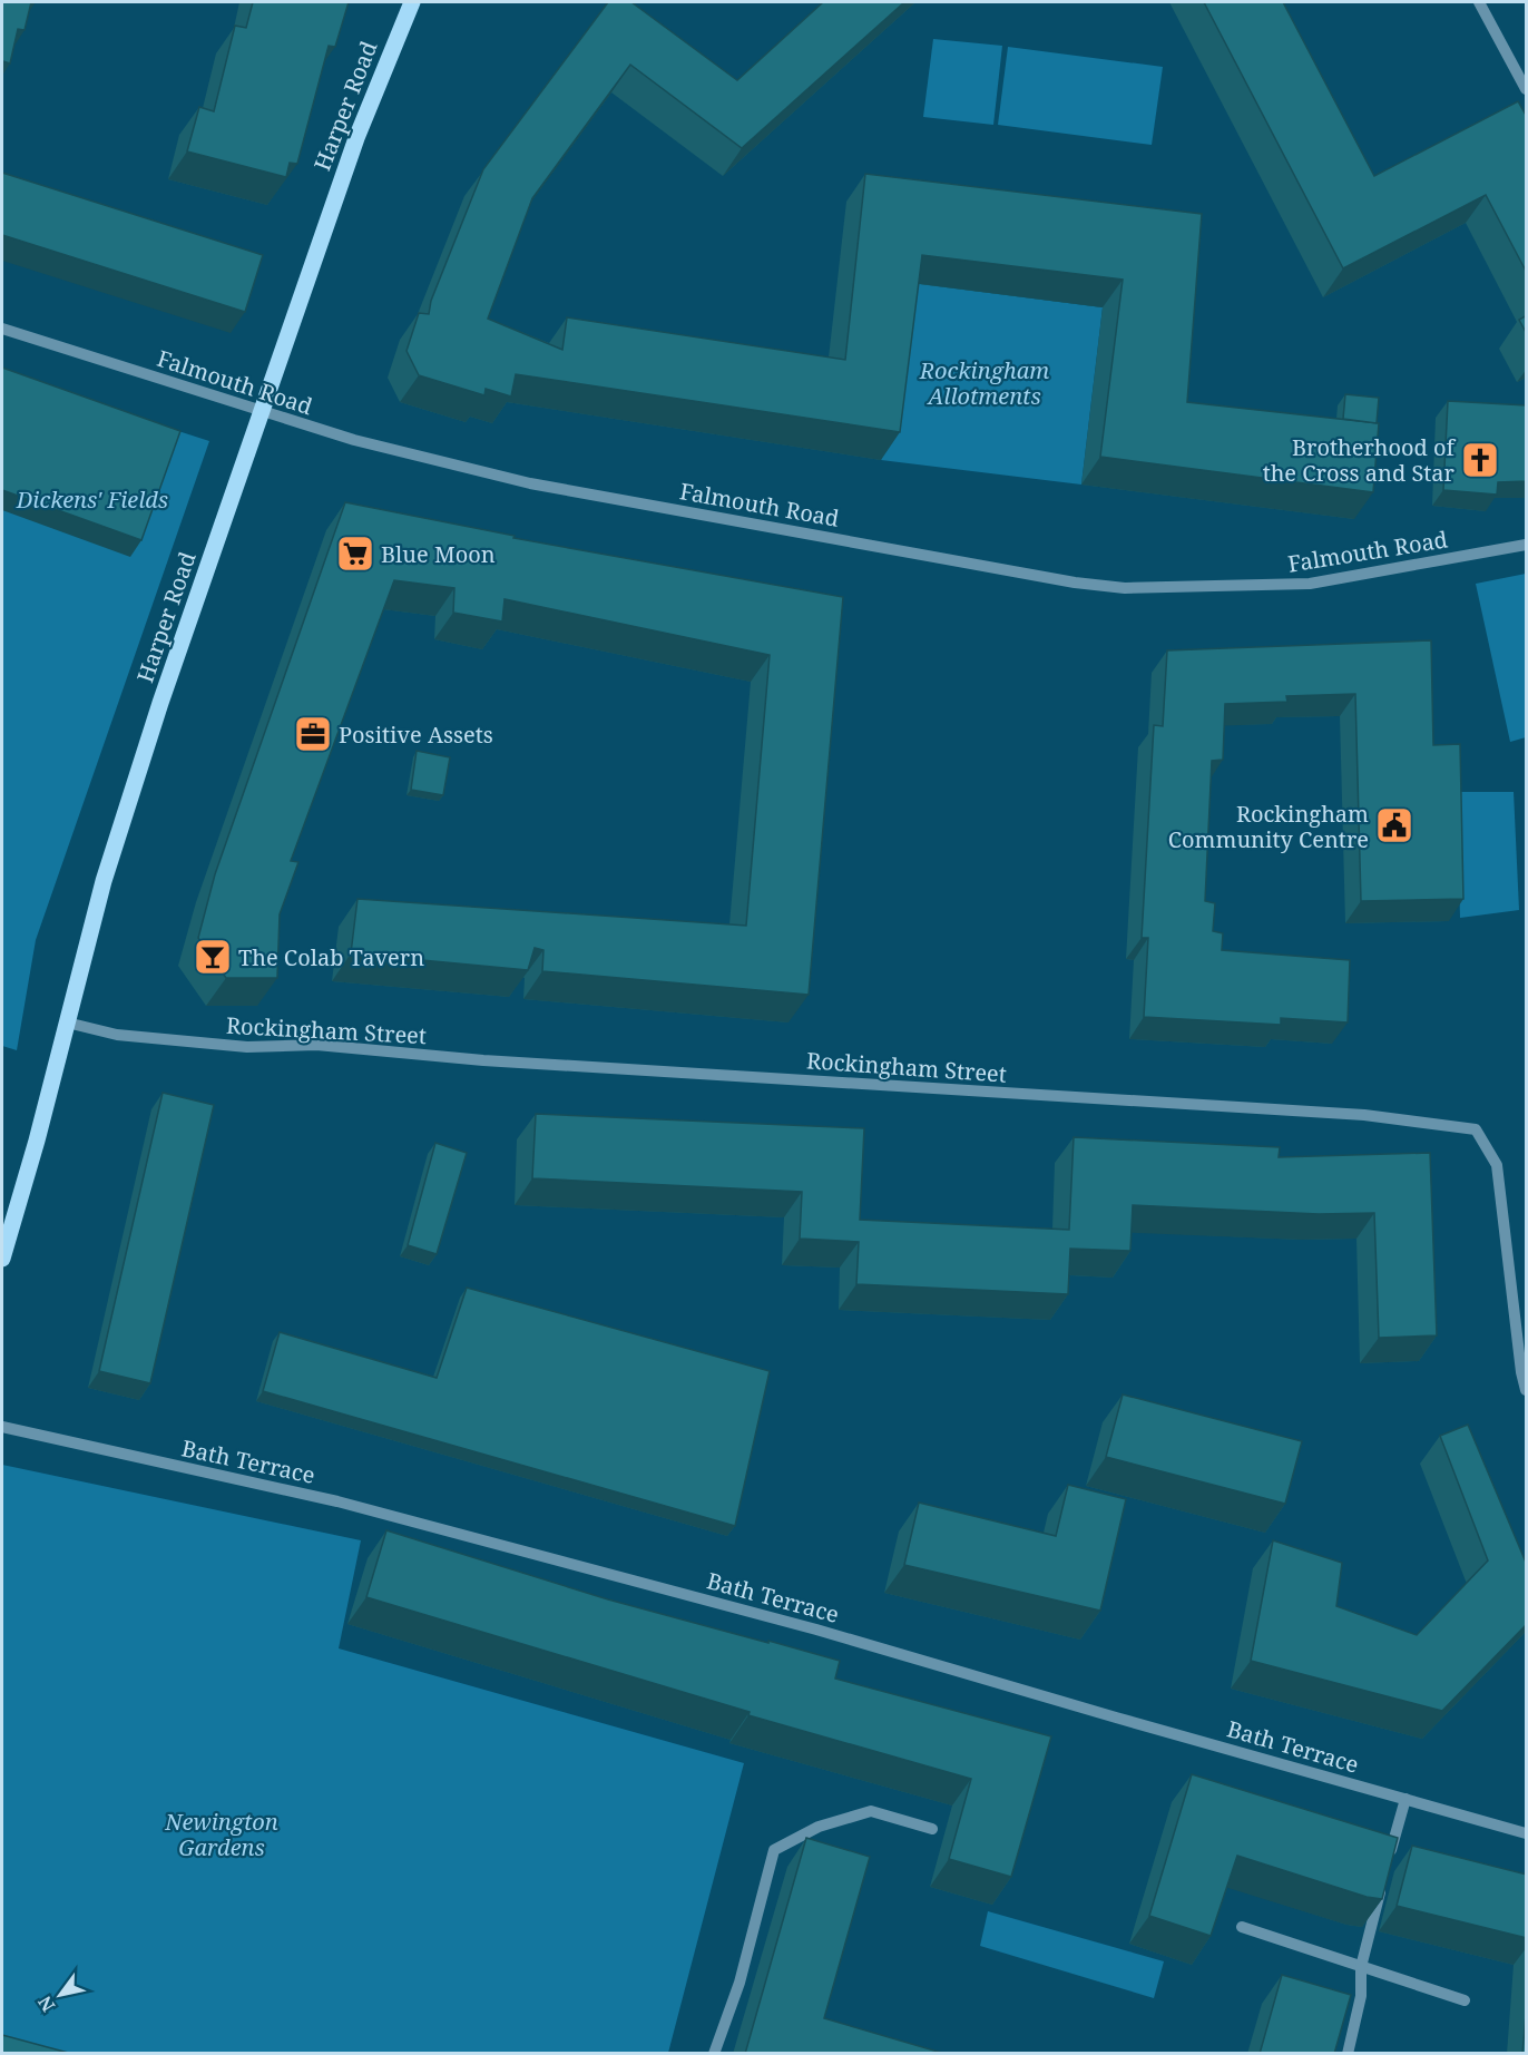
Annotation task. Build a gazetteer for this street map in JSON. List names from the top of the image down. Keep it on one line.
{"streets":{"main road":["Harper Road"],"street":["Falmouth Road","Rockingham Street","Bath Terrace"]},"crossings":[["Harper Road","Falmouth Road"],["Harper Road","Rockingham Street"]],"parks":["Rockingham Allotments","Dickens' Fields","Newington Gardens"],"places":{"church":["Brotherhood of the Cross and Star"],"supermarket":["Blue Moon"],"office":["Positive Assets"],"public building":["Rockingham Community Centre"],"bar":["The Colab Tavern"]},"north":"bottom left"}
